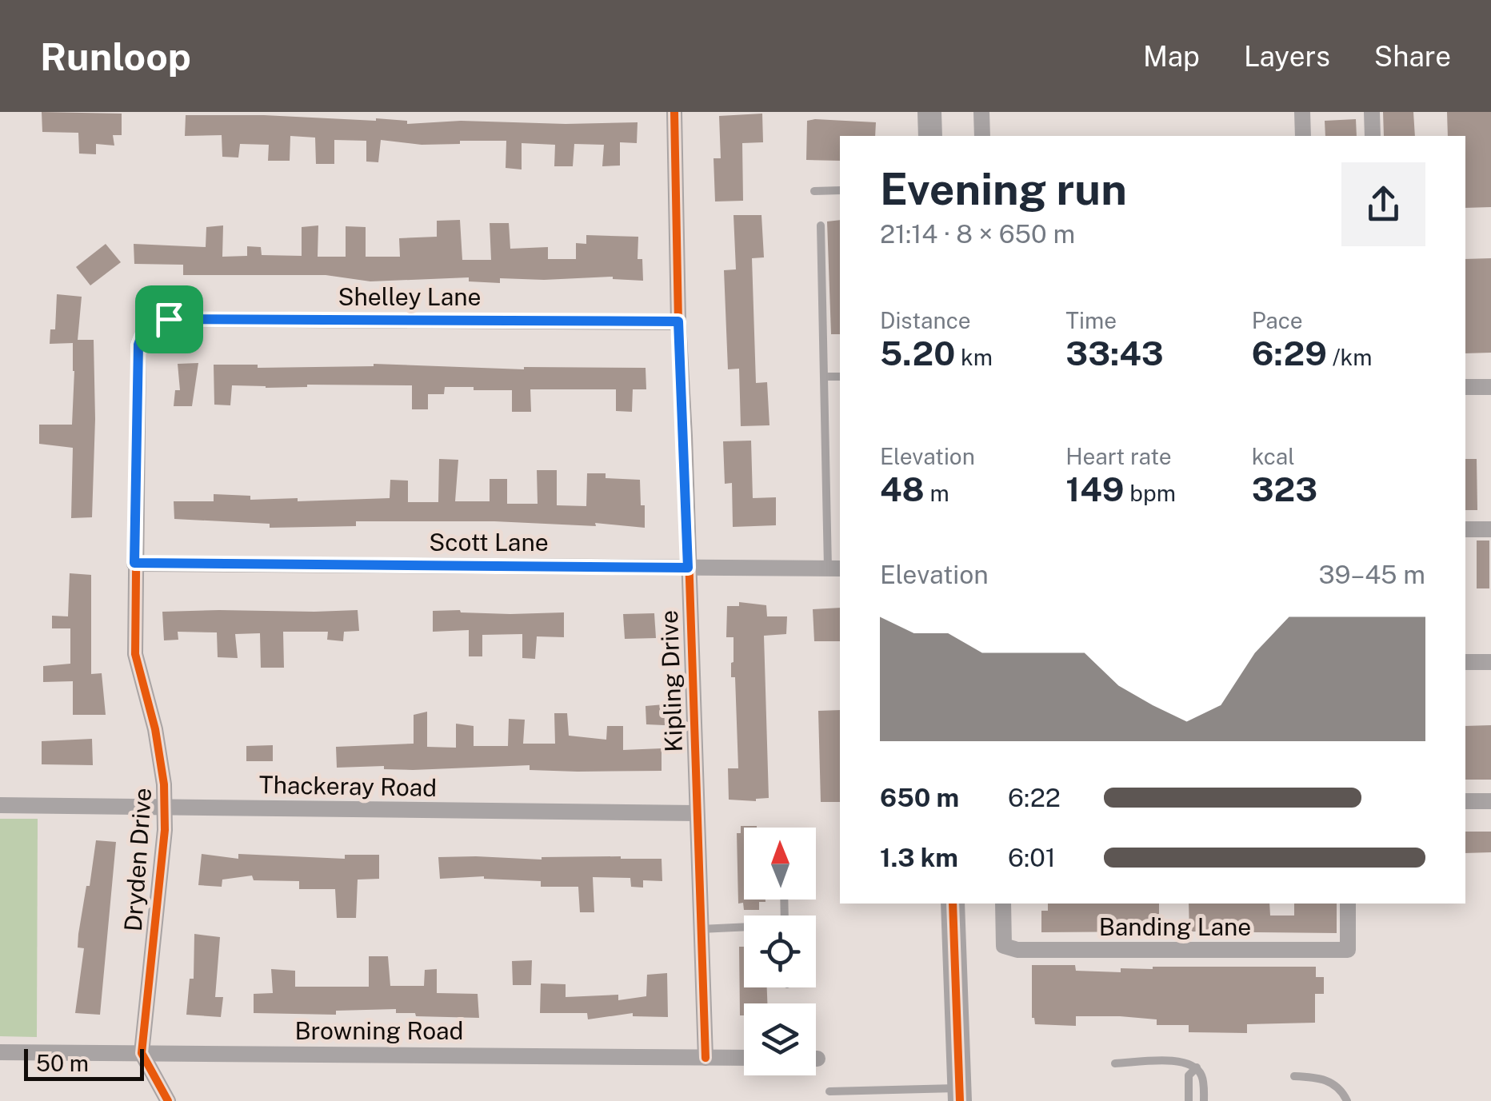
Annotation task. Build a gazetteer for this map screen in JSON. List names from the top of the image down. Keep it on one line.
{"streets":{"street":["Shelley Lane","Scott Lane","Kipling Drive","Thackeray Road","Dryden Drive","Banding Lane","Browning Road"]},"crossings":[["Shelley Lane","Kipling Drive"],["Shelley Lane","Dryden Drive"],["Scott Lane","Kipling Drive"],["Scott Lane","Dryden Drive"],["Kipling Drive","Thackeray Road"],["Kipling Drive","Browning Road"],["Thackeray Road","Dryden Drive"],["Dryden Drive","Browning Road"]],"scale_bar":"50 m","north":"top","page":{"header":"Runloop","nav":["Map","Layers","Share"],"heading":["Evening run","21:14 · 8 × 650 m"],"stats":[["Distance","5.20 km"],["Time","33:43"],["Pace","6:29 /km"],["Elevation","48 m"],["Heart rate","149 bpm"],["kcal","323"]],"chart":["Elevation","39–45 m"],"list":[{"name":"650 m","note":"6:22"},{"name":"1.3 km","note":"6:01"}],"scale":"50 m"}}
